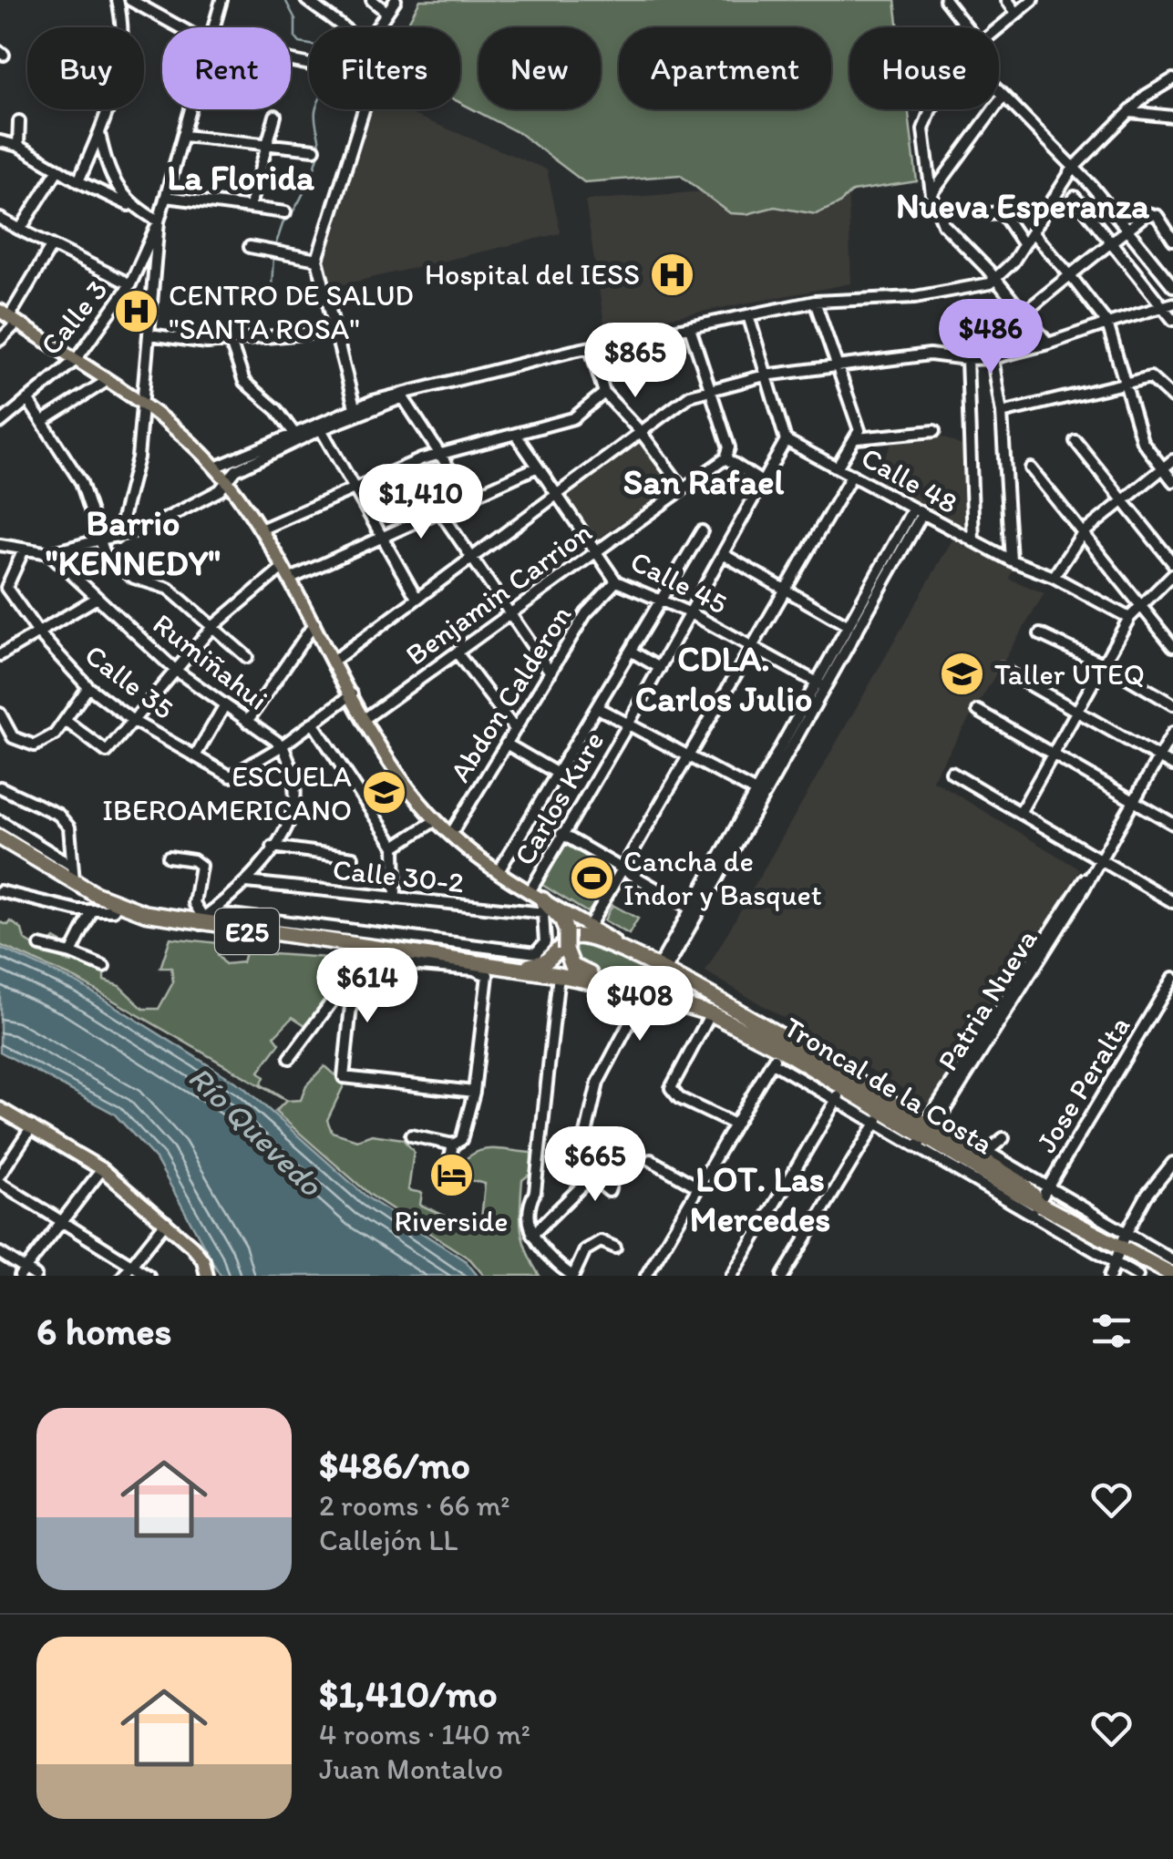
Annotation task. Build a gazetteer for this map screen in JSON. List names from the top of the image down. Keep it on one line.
{"streets":{"highway":["E25","Troncal de la Costa"],"street":["Calle 3","Calle 48","Calle 45","Benjamin Carrion","Rumiñahui","Calle 35","Abdon Calderon","Carlos Kure","Calle 30-2","Patria Nueva","Jose Peralta"]},"crossings":[["Calle 48","Carlos Kure"],["Calle 45","Benjamin Carrion"],["Calle 45","Abdon Calderon"],["Calle 45","Carlos Kure"],["Rumiñahui","Calle 35"],["Carlos Kure","Calle 30-2"],["Carlos Kure","E25"],["E25","Troncal de la Costa"],["Patria Nueva","Troncal de la Costa"],["Jose Peralta","Troncal de la Costa"]],"districts":["La Florida","Nueva Esperanza","San Rafael","Barrio \"KENNEDY\"","CDLA. Carlos Julio","LOT. Las Mercedes"],"water":["Río Quevedo"],"places":{"hospital":["Hospital del IESS","CENTRO DE SALUD \"SANTA ROSA\""],"school or university":["Taller UTEQ","ESCUELA IBEROAMERICANO"],"sports":["Cancha de Indor y Basquet"],"hotel":["Riverside"]},"page":{"chip":["Buy","Rent","Filters","New","Apartment","House"],"price":["$486","$865","$1,410","$614","$408","$665"],"heading":"6 homes","list":[{"name":"$486/mo","note":"2 rooms · 66 m² · Callejón LL"},{"name":"$1,410/mo","note":"4 rooms · 140 m² · Juan Montalvo"}]}}
